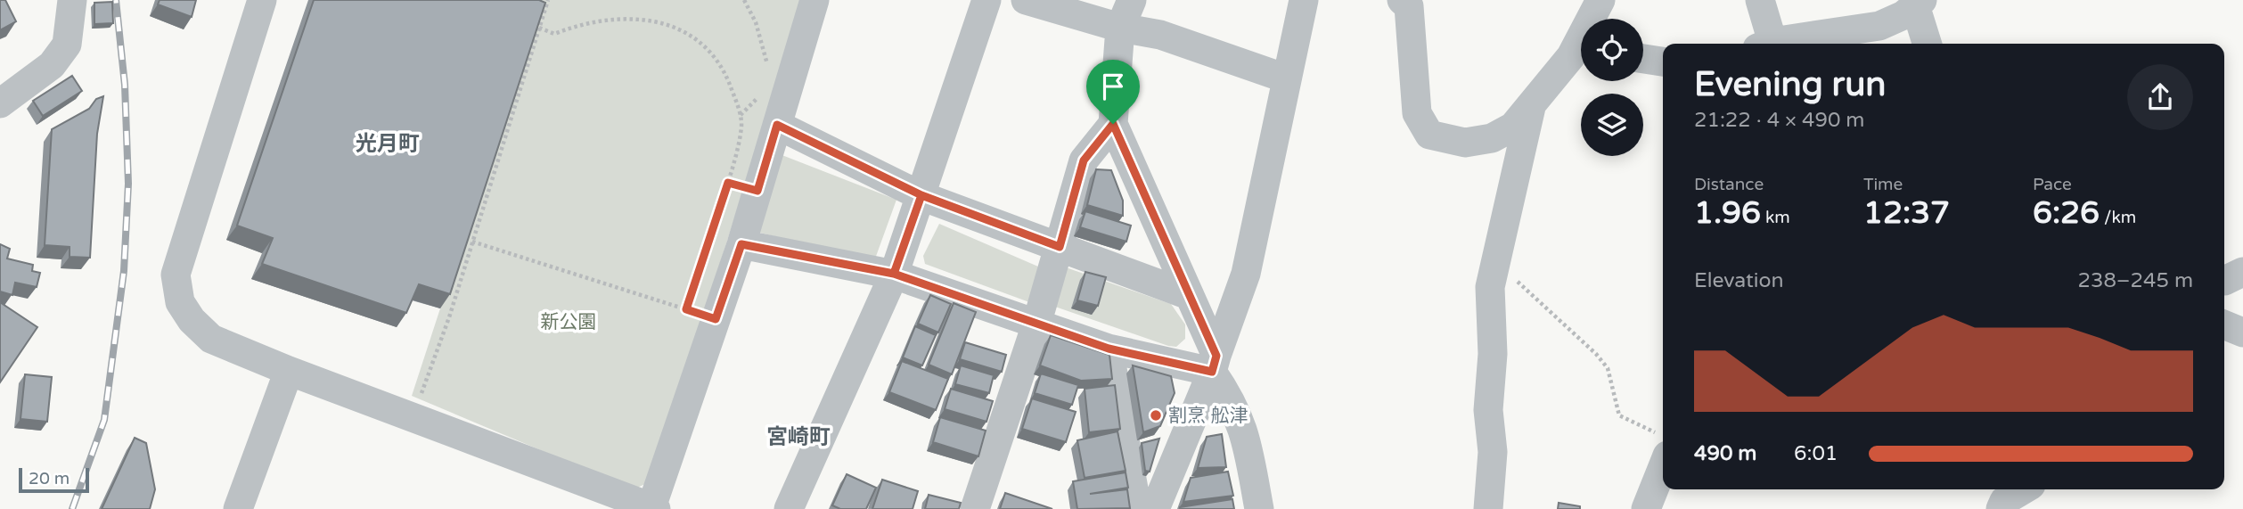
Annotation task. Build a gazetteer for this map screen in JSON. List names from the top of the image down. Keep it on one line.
{"districts":["光月町","宮崎町"],"parks":["新公園"],"places":["割烹 舩津"],"scale_bar":"20 m","page":{"heading":["Evening run","21:22 · 4 × 490 m"],"stats":[["Distance","1.96 km"],["Time","12:37"],["Pace","6:26 /km"]],"chart":["Elevation","238–245 m"],"list":[{"name":"490 m","note":"6:01"}],"scale":"20 m"}}
